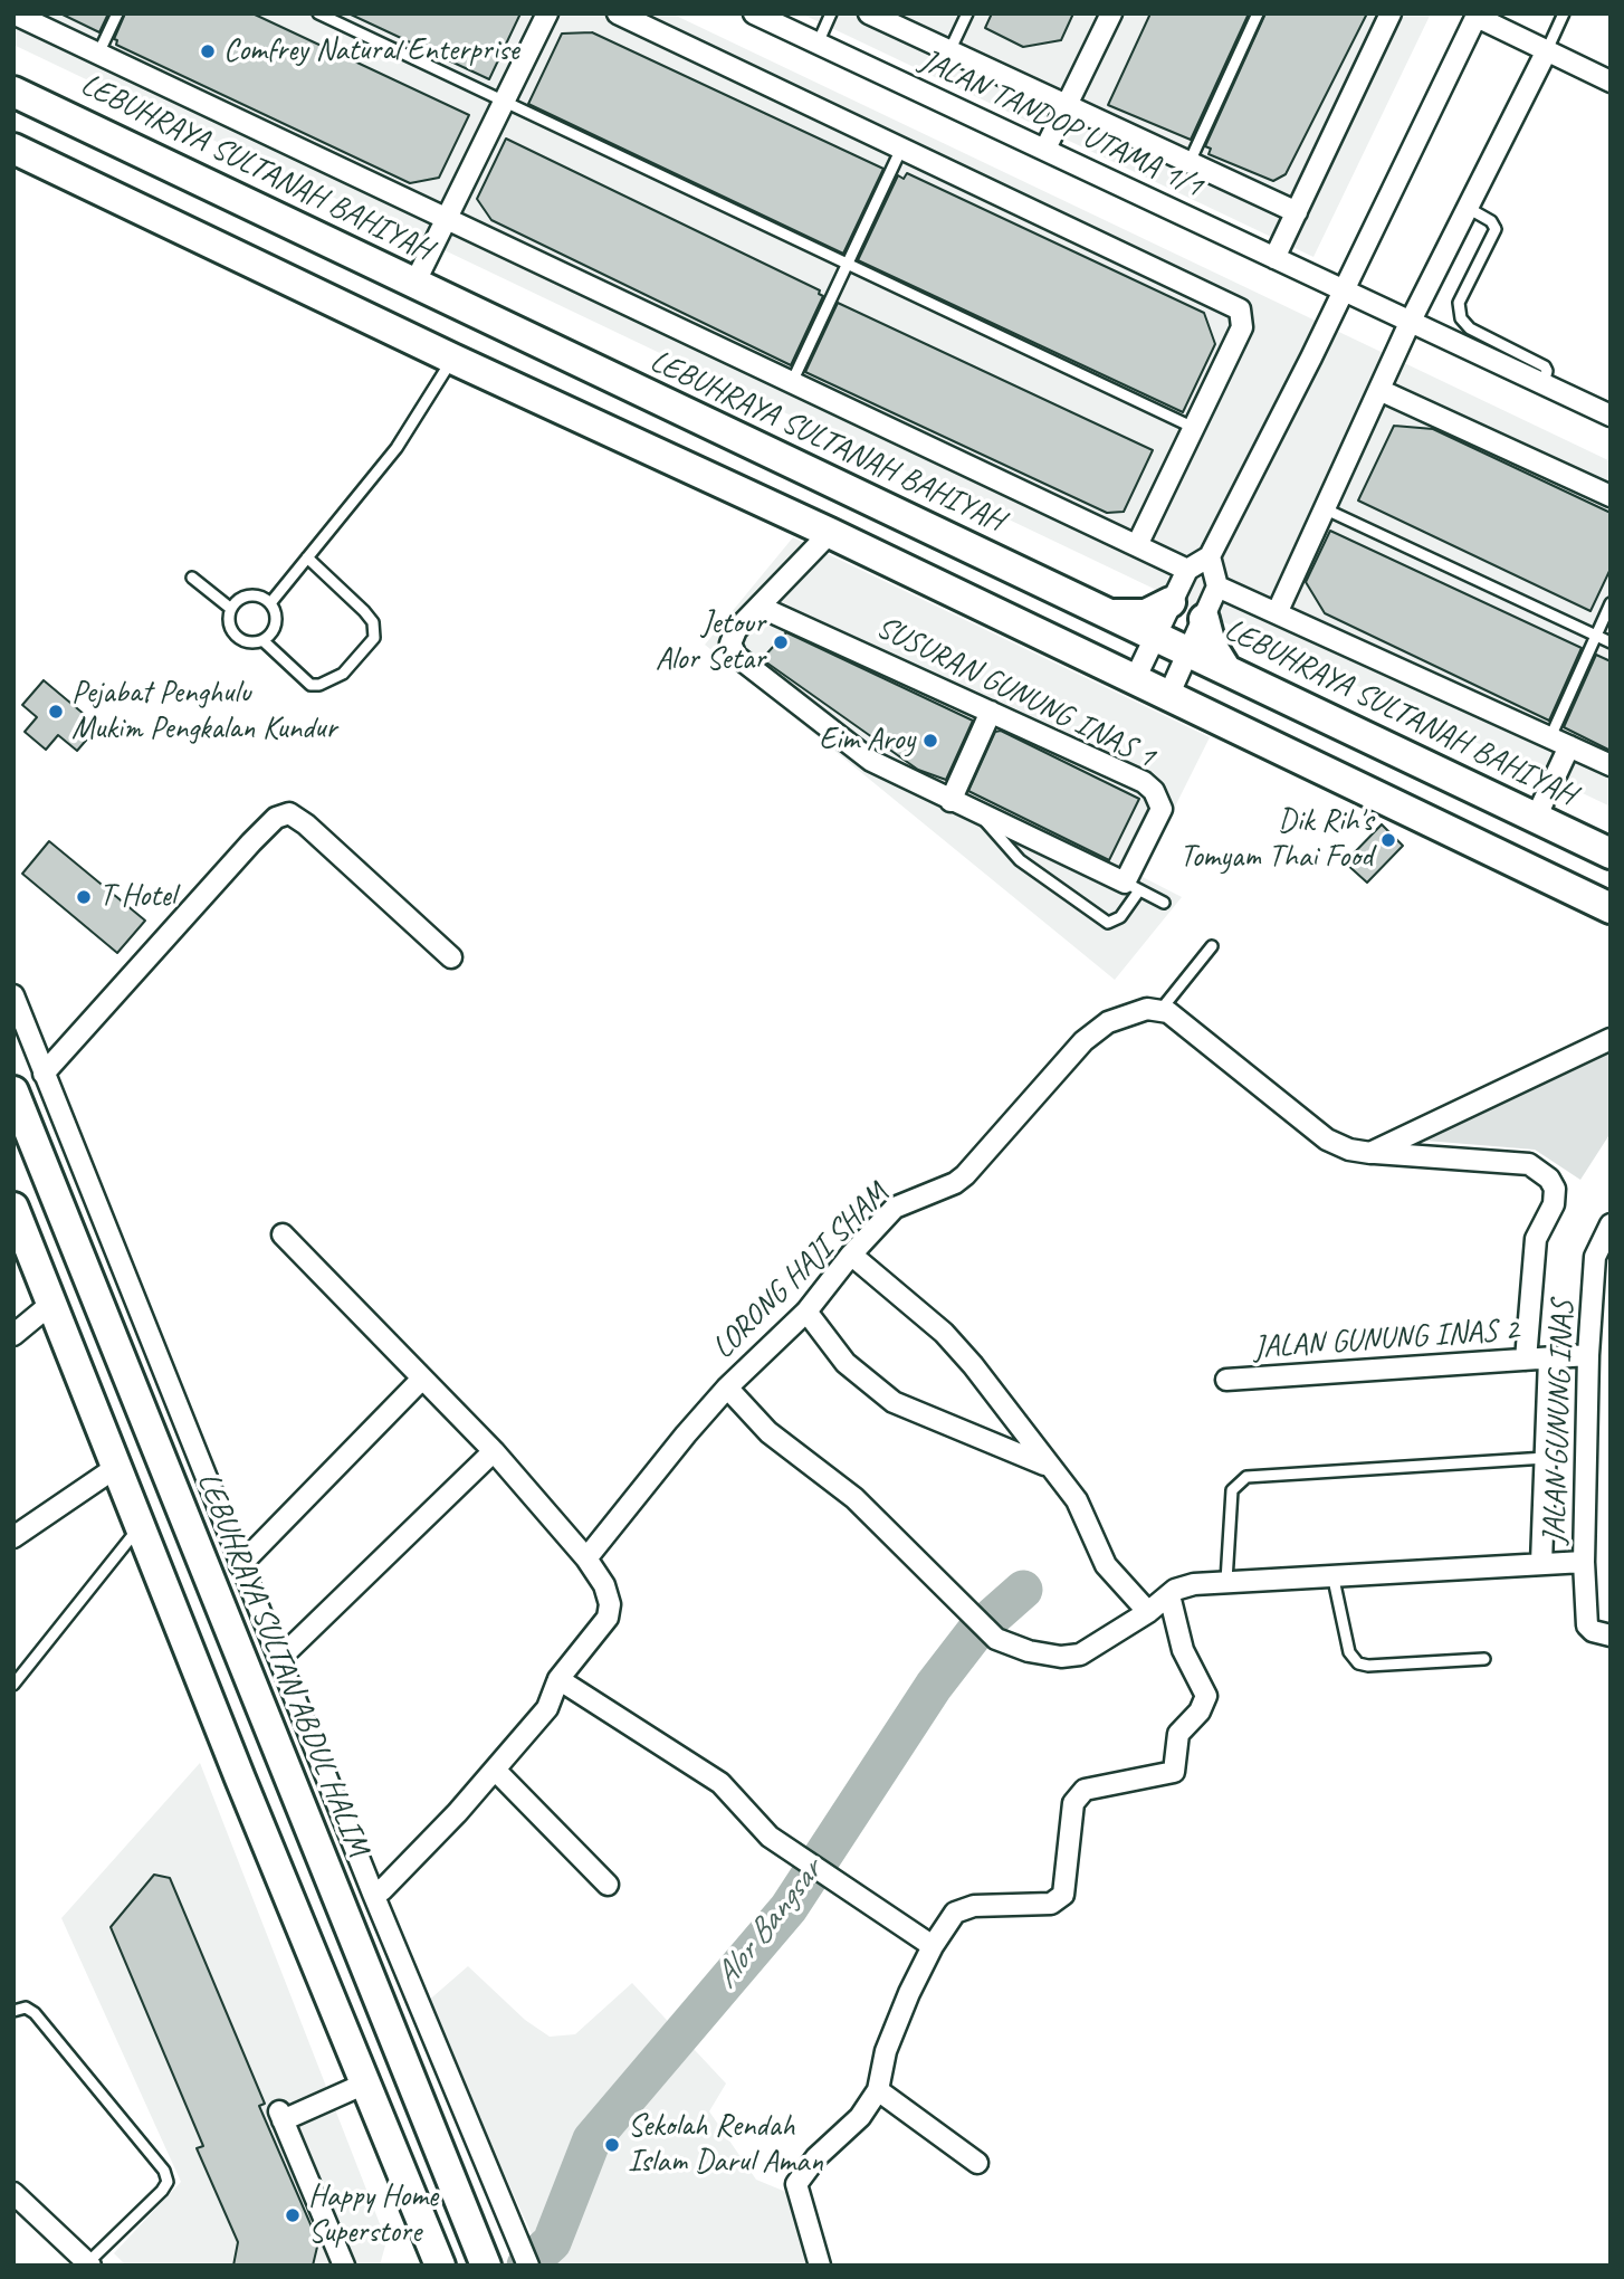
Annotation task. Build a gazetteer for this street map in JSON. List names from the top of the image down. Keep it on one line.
{"streets":{"main road":["LEBUHRAYA SULTANAH BAHIYAH","LEBUHRAYA SULTAN ABDUL HALIM"],"street":["JALAN TANDOP UTAMA 1/1","SUSURAN GUNUNG INAS 1","LORONG HAJI SHAM","JALAN GUNUNG INAS 2","JALAN GUNUNG INAS"]},"crossings":[["JALAN GUNUNG INAS 2","JALAN GUNUNG INAS"]],"water":["Alor Bangsar"],"places":["Comfrey Natural Enterprise","Jetour Alor Setar","Pejabat Penghulu Mukim Pengkalan Kundur","Eim Aroy","Dik Rih's Tomyam Thai Food","T Hotel","Sekolah Rendah Islam Darul Aman","Happy Home Superstore"]}
